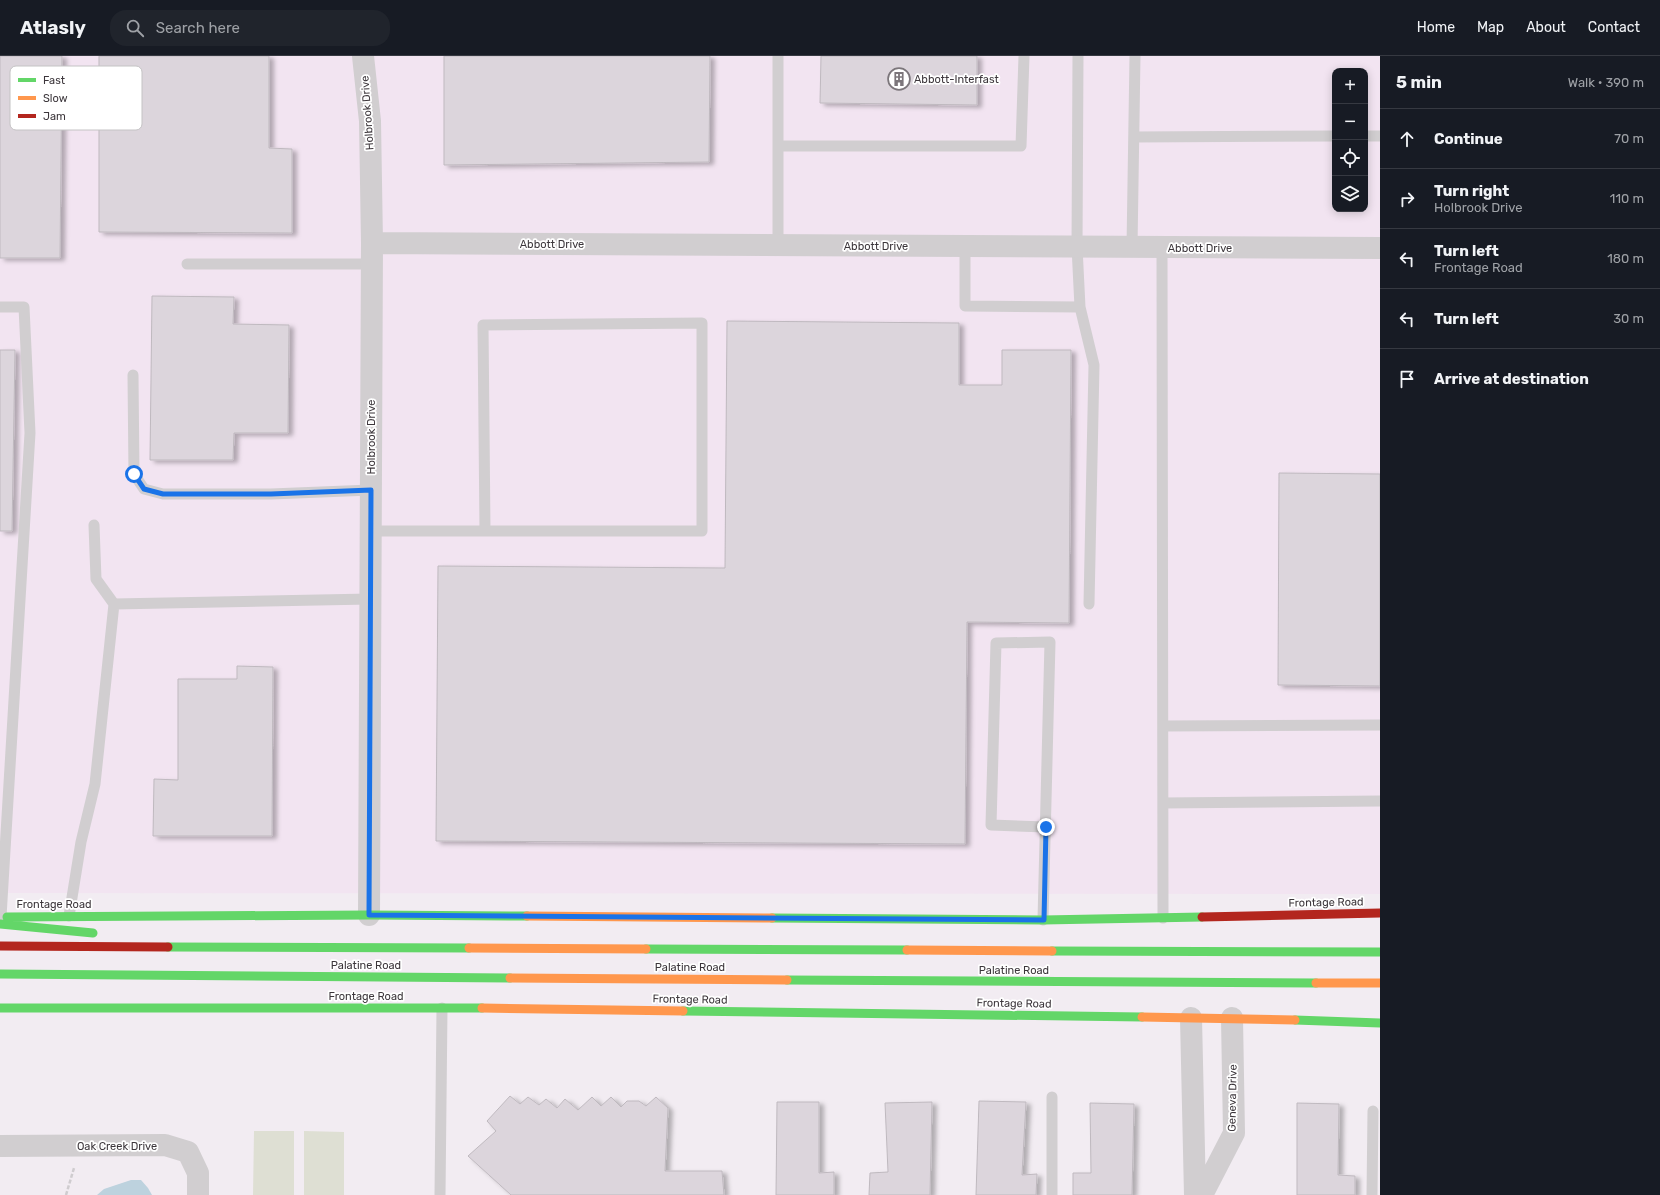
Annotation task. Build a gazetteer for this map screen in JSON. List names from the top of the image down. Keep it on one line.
{"streets":{"main road":["Frontage Road","Palatine Road"],"street":["Holbrook Drive","Abbott Drive","Geneva Drive","Oak Creek Drive"]},"crossings":[["Holbrook Drive","Abbott Drive"],["Holbrook Drive","Frontage Road"],["Frontage Road","Geneva Drive"]],"places":{"building":["Abbott-Interfast"]},"legend":["Fast","Slow","Jam"],"page":{"header":"Atlasly","search":"Search here","nav":["Home","Map","About","Contact"],"heading":["5 min","Walk · 390 m"],"map_buttons":["+","−"],"list":[["Continue","70 m"],["Turn right","Holbrook Drive","110 m"],["Turn left","Frontage Road","180 m"],["Turn left","30 m"],"Arrive at destination"]}}
